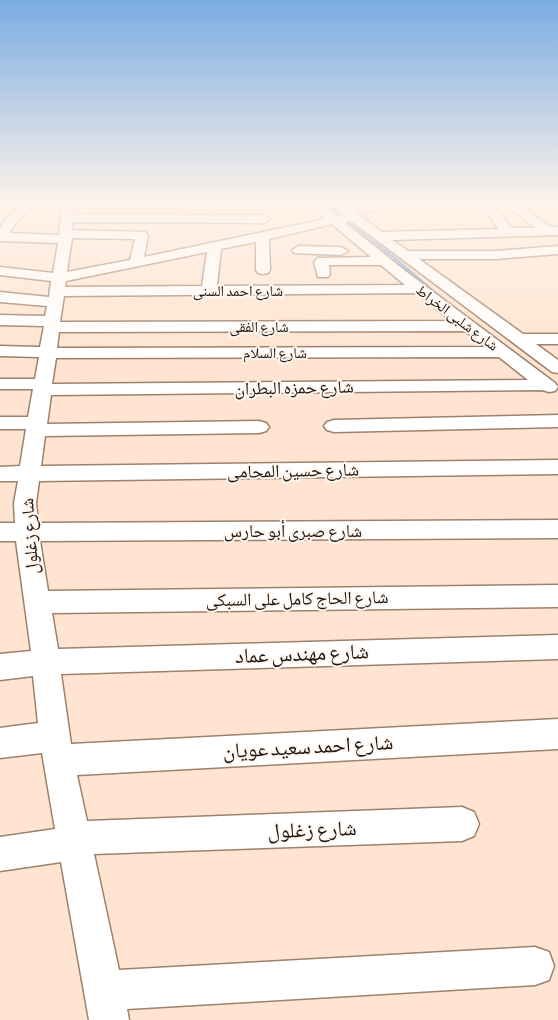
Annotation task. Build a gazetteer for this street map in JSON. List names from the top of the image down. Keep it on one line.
{"streets":{"street":["شارع احمد السنى","شارع شلبى الخراط","شارع الفقى","شارع السلام","شارع حمزه البطران","شارع حسين المحامى","شارع صبرى أبو حارس","شارع زغلول","شارع الحاج كامل على السبكى","شارع مهندس عماد","شارع احمد سعيد عويان"]},"crossings":[["شارع احمد السنى","شارع شلبى الخراط"],["شارع احمد السنى","شارع الفقى"],["شارع احمد السنى","شارع السلام"],["شارع احمد السنى","شارع زغلول"],["شارع شلبى الخراط","شارع الفقى"],["شارع شلبى الخراط","شارع السلام"],["شارع شلبى الخراط","شارع حمزه البطران"],["شارع الفقى","شارع السلام"],["شارع الفقى","شارع زغلول"],["شارع السلام","شارع زغلول"],["شارع حمزه البطران","شارع زغلول"],["شارع حسين المحامى","شارع زغلول"],["شارع صبرى أبو حارس","شارع زغلول"],["شارع زغلول","شارع الحاج كامل على السبكى"],["شارع زغلول","شارع مهندس عماد"],["شارع زغلول","شارع احمد سعيد عويان"]]}
